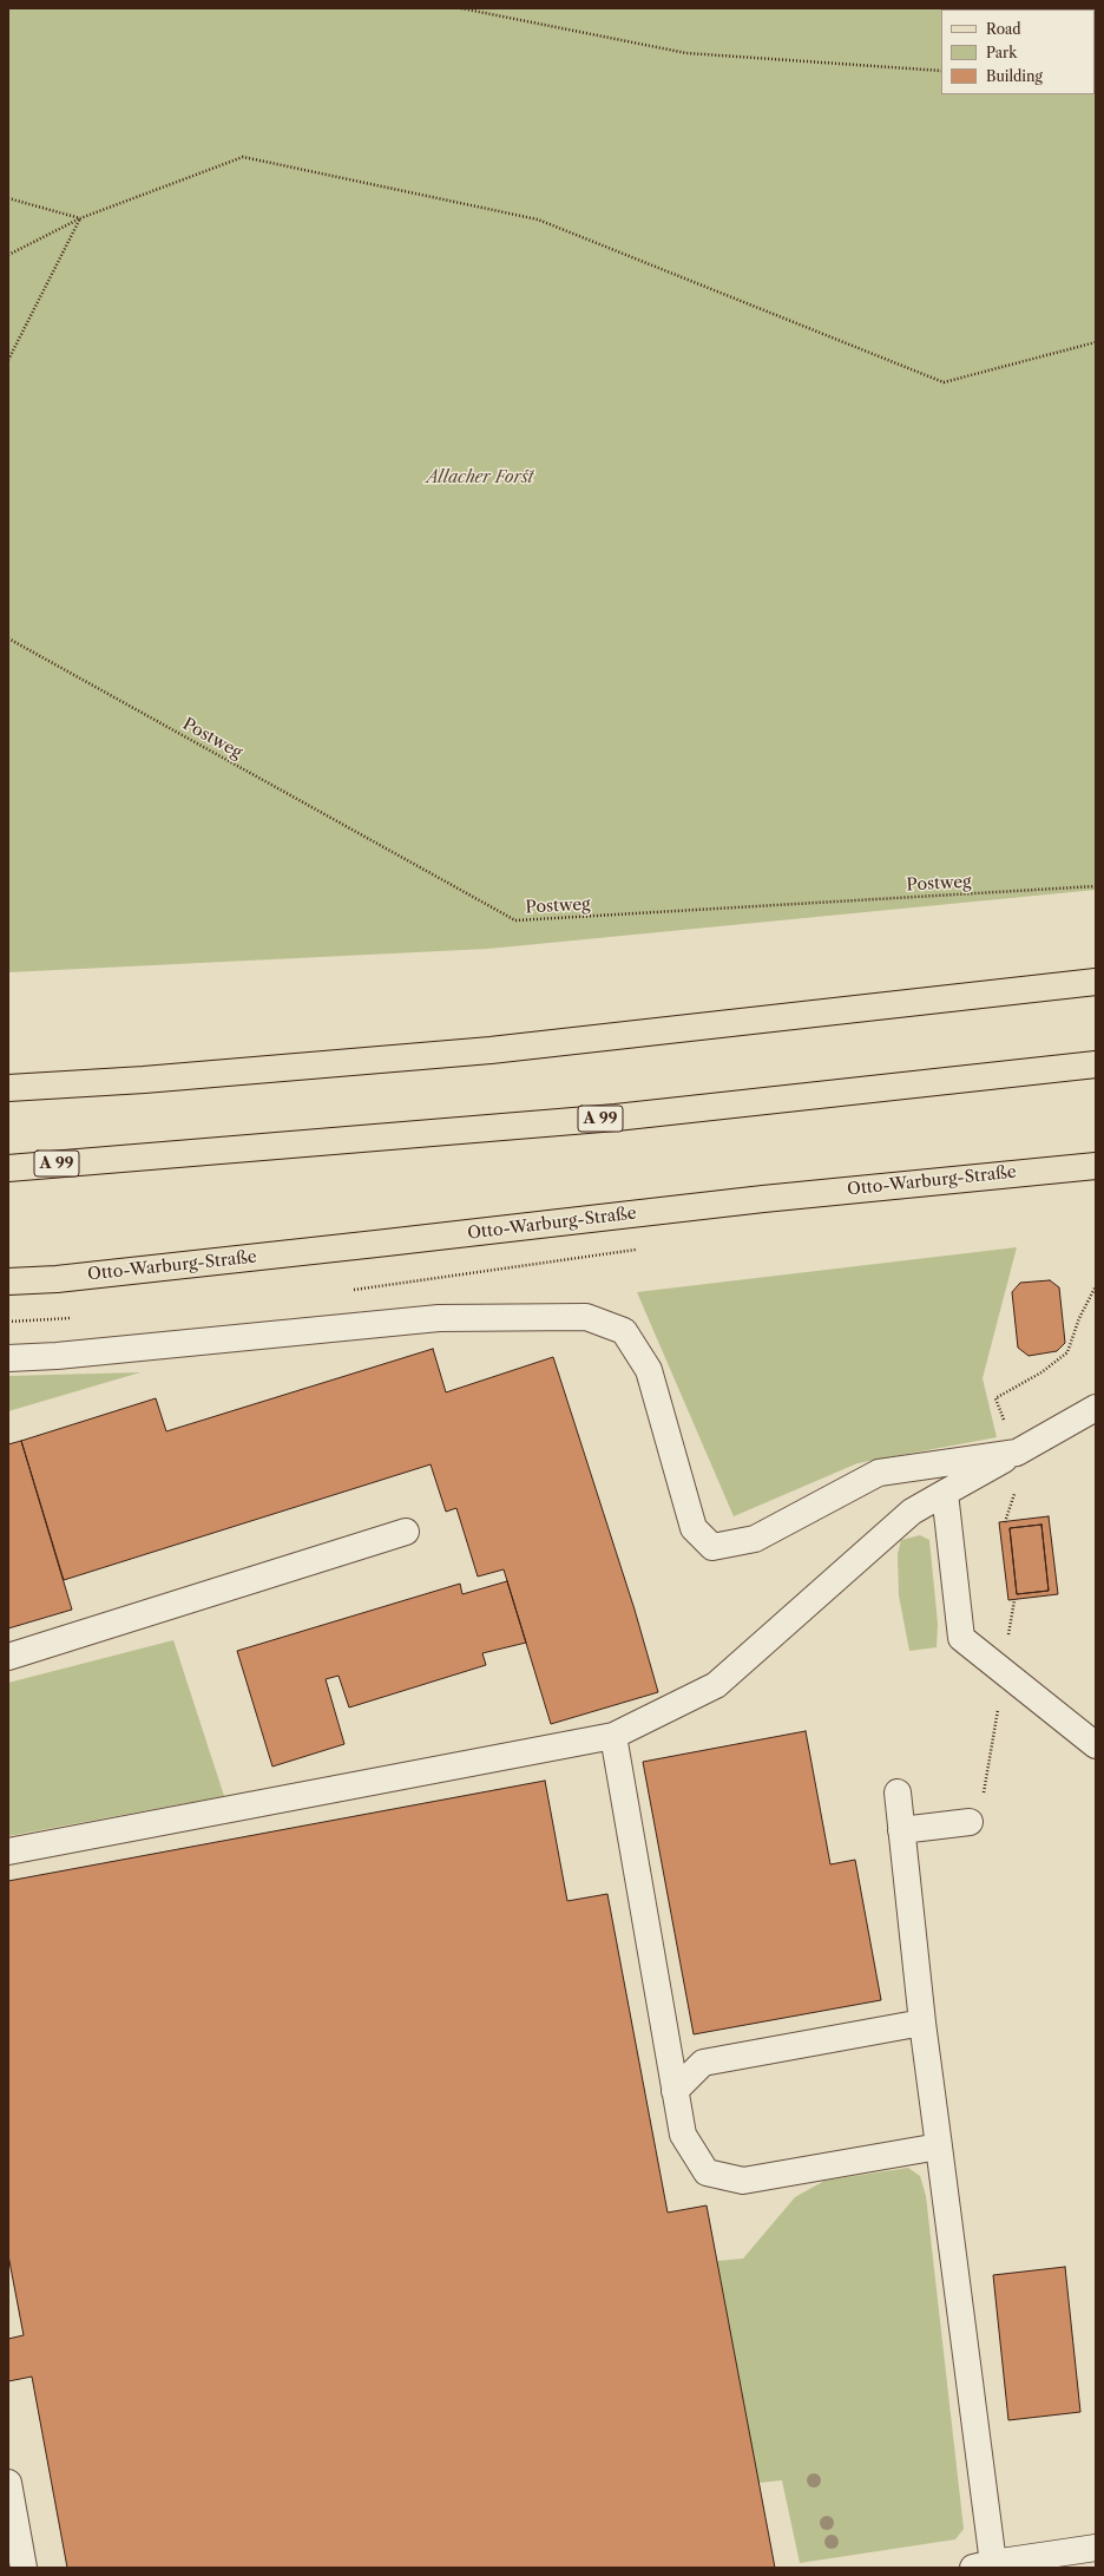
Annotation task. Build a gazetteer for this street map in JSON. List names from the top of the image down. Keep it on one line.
{"streets":{"main road":["A 99","Otto-Warburg-Straße"],"path":["Postweg"]},"parks":["Allacher Forst"],"legend":["Road","Park","Building"]}
